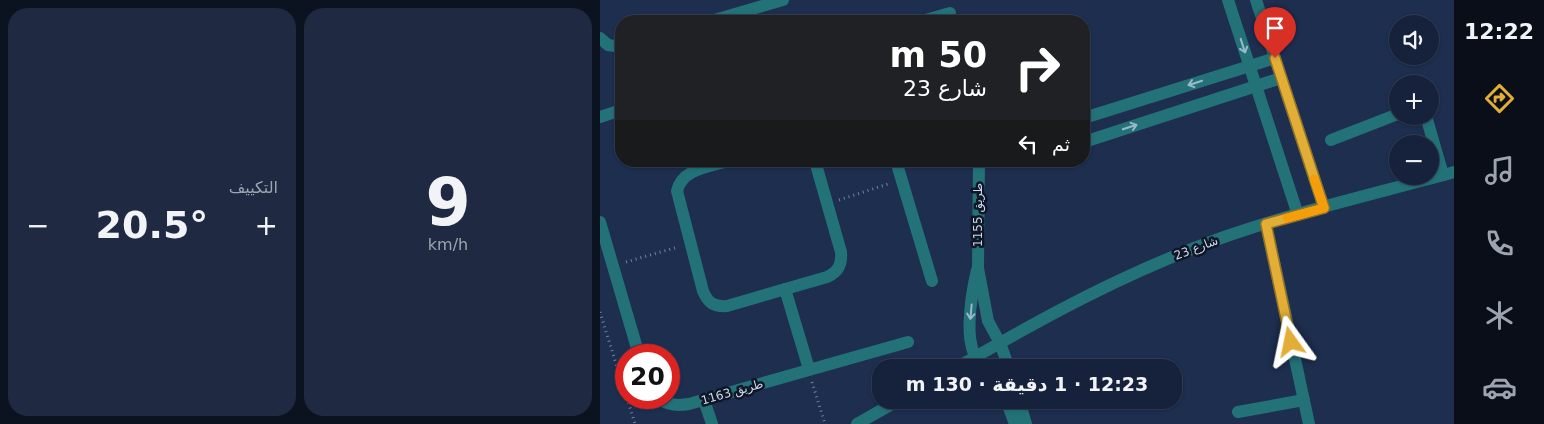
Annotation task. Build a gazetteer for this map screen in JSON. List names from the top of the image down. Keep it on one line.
{"streets":{"street":["طريق 1155","شارع 23","طريق 1163"]},"crossings":[["طريق 1155","شارع 23"]],"page":{"tabs":"12:22","tile":[["9","km/h"],"التكييف"],"map_buttons":["+","−"],"turn":["50 m","شارع 23"],"then":"ثم","heat":["−","20.5°","+"],"limit":"20","trip":"12:23 · 1 دقيقة · 130 m"}}
